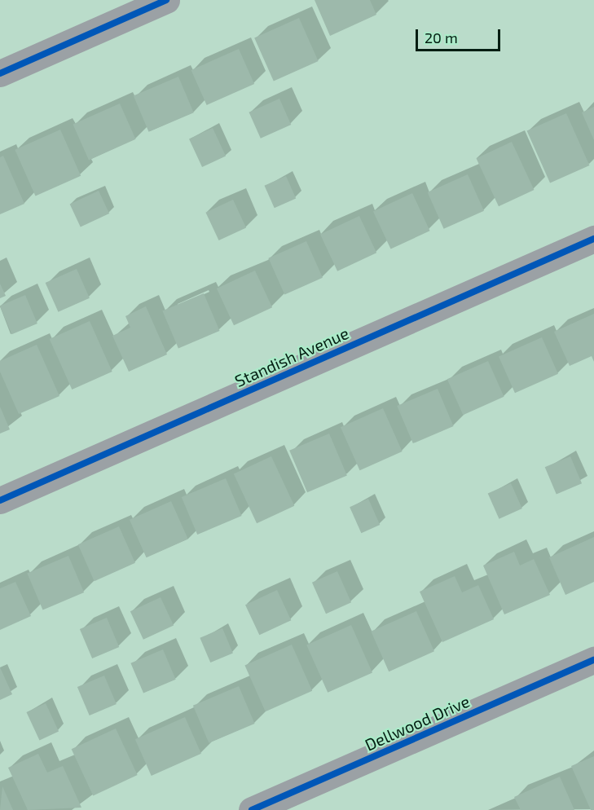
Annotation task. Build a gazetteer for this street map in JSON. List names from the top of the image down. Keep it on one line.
{"streets":{"street":["Standish Avenue","Dellwood Drive"]},"scale_bar":"20 m"}
